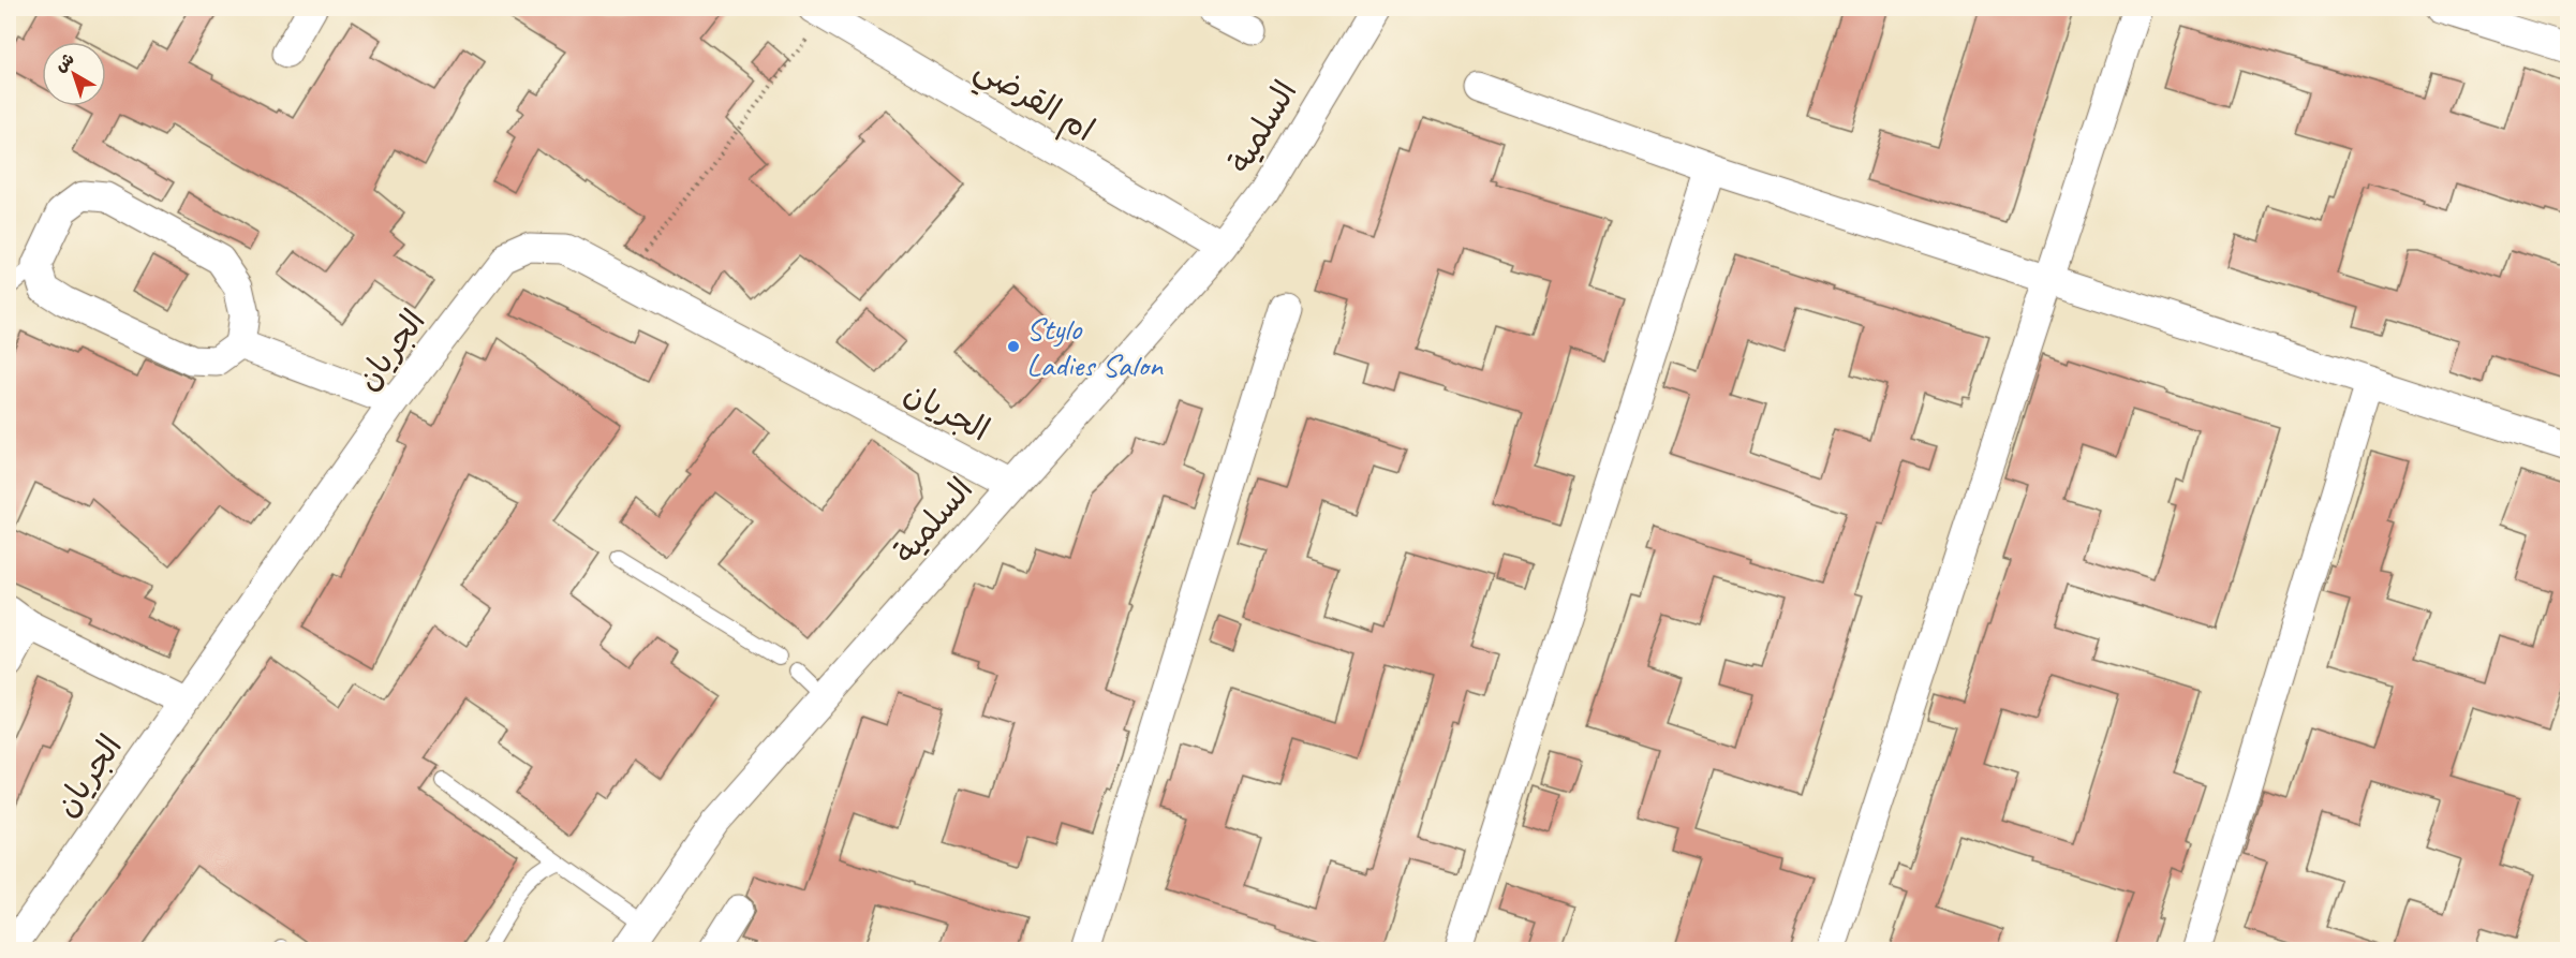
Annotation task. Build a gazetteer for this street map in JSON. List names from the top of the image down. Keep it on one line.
{"streets":{"street":["ام القرضي","السلمية","الجريان"]},"crossings":[["ام القرضي","السلمية"],["السلمية","الجريان"]],"places":["Stylo Ladies Salon"],"north":"top left"}
